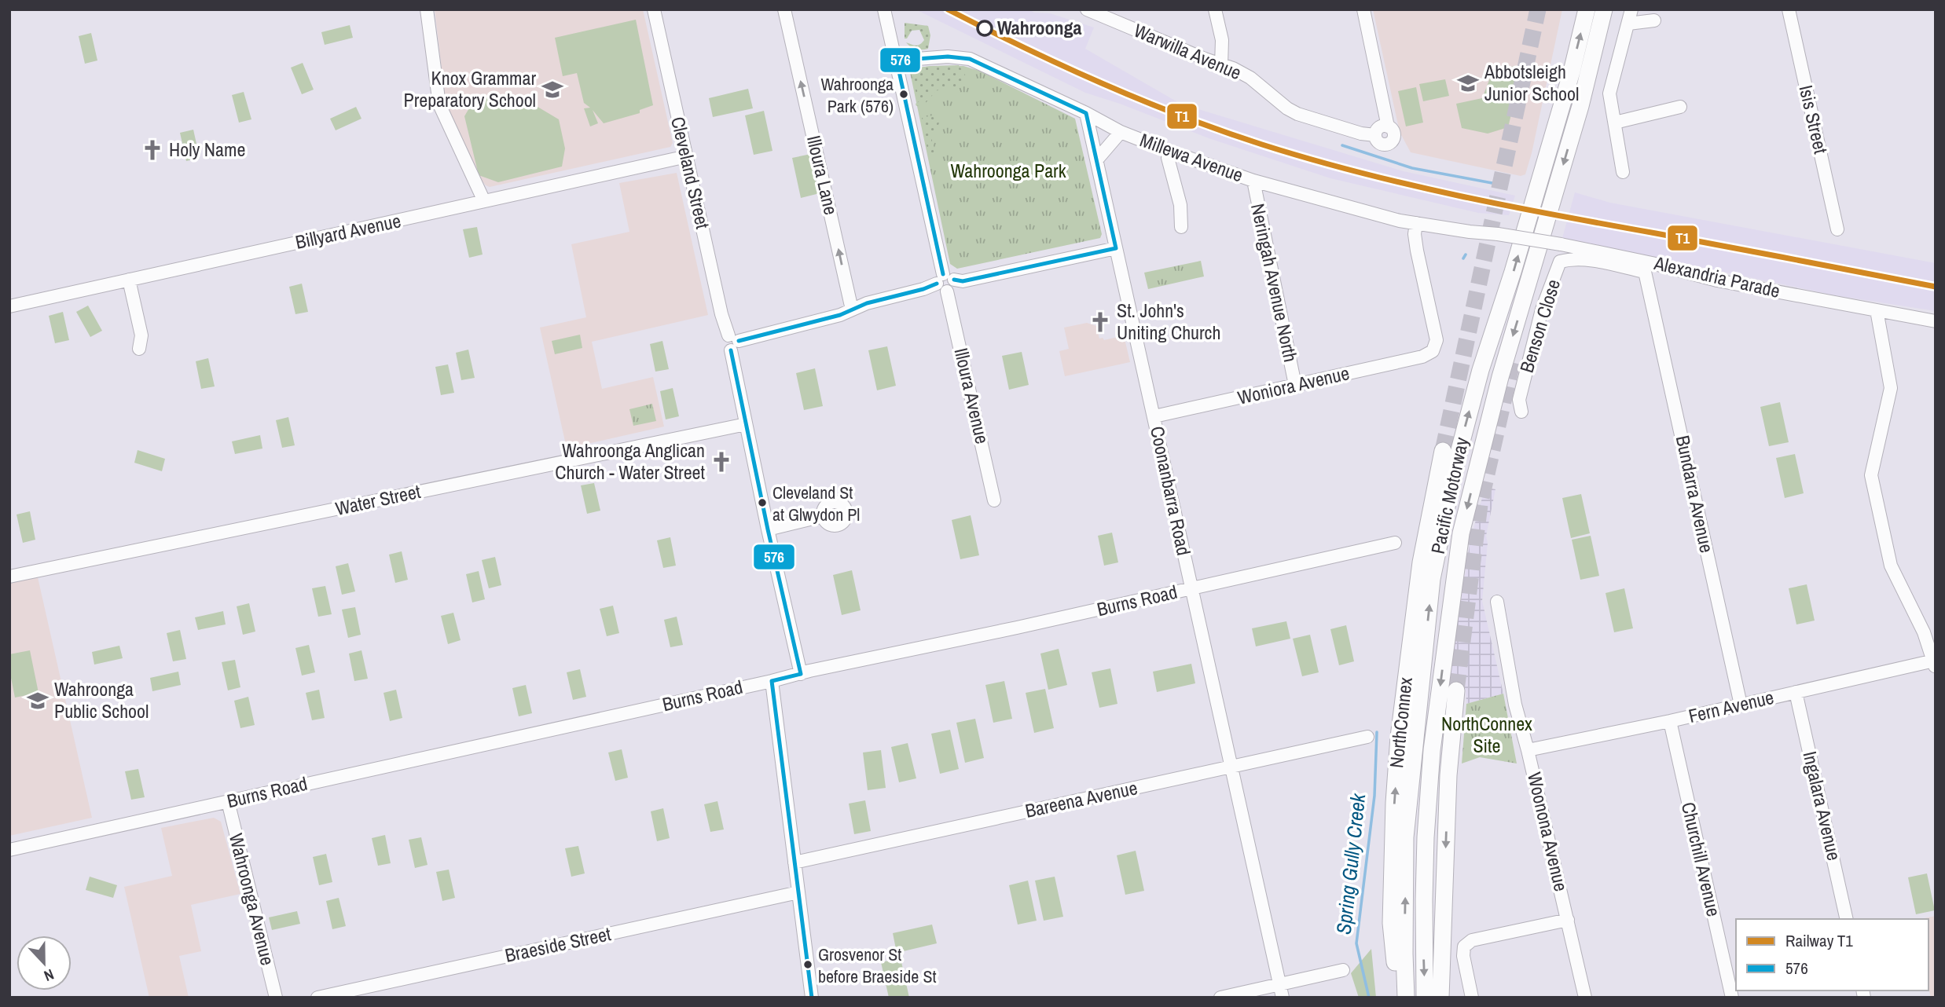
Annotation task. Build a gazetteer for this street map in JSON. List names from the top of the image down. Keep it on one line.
{"streets":{"highway":["Pacific Motorway","NorthConnex"],"street":["Warwilla Avenue","Isis Street","Millewa Avenue","Cleveland Street","Illoura Lane","Billyard Avenue","Alexandria Parade","Neringah Avenue North","Benson Close","Woniora Avenue","Illoura Avenue","Coonanbarra Road","Bundarra Avenue","Water Street","Burns Road","Fern Avenue","Bareena Avenue","Ingalara Avenue","Woonona Avenue","Churchill Avenue","Wahroonga Avenue","Braeside Street"]},"crossings":[["Millewa Avenue","Alexandria Parade"],["Millewa Avenue","Neringah Avenue North"],["Millewa Avenue","Woniora Avenue"],["Millewa Avenue","Illoura Avenue"],["Millewa Avenue","Coonanbarra Road"],["Cleveland Street","Billyard Avenue"],["Cleveland Street","Water Street"],["Cleveland Street","Burns Road"],["Neringah Avenue North","Woniora Avenue"],["Benson Close","Bundarra Avenue"],["Woniora Avenue","Coonanbarra Road"],["Coonanbarra Road","Burns Road"],["Coonanbarra Road","Bareena Avenue"],["Bundarra Avenue","Fern Avenue"],["Burns Road","Wahroonga Avenue"],["Fern Avenue","Ingalara Avenue"],["Fern Avenue","Woonona Avenue"],["Fern Avenue","Churchill Avenue"]],"one_way":["Illoura Lane"],"water":["Spring Gully Creek"],"parks":["Wahroonga Park","NorthConnex Site"],"places":{"other":["Wahroonga","Wahroonga Park (576)","Cleveland St at Glwydon Pl","Grosvenor St before Braeside St"],"school or university":["Abbotsleigh Junior School","Knox Grammar Preparatory School","Wahroonga Public School"],"church":["Holy Name","St. John's Uniting Church","Wahroonga Anglican Church - Water Street"]},"lines":["rail line T1","transit line 576"],"legend":["Railway T1","576"],"north":"bottom"}
